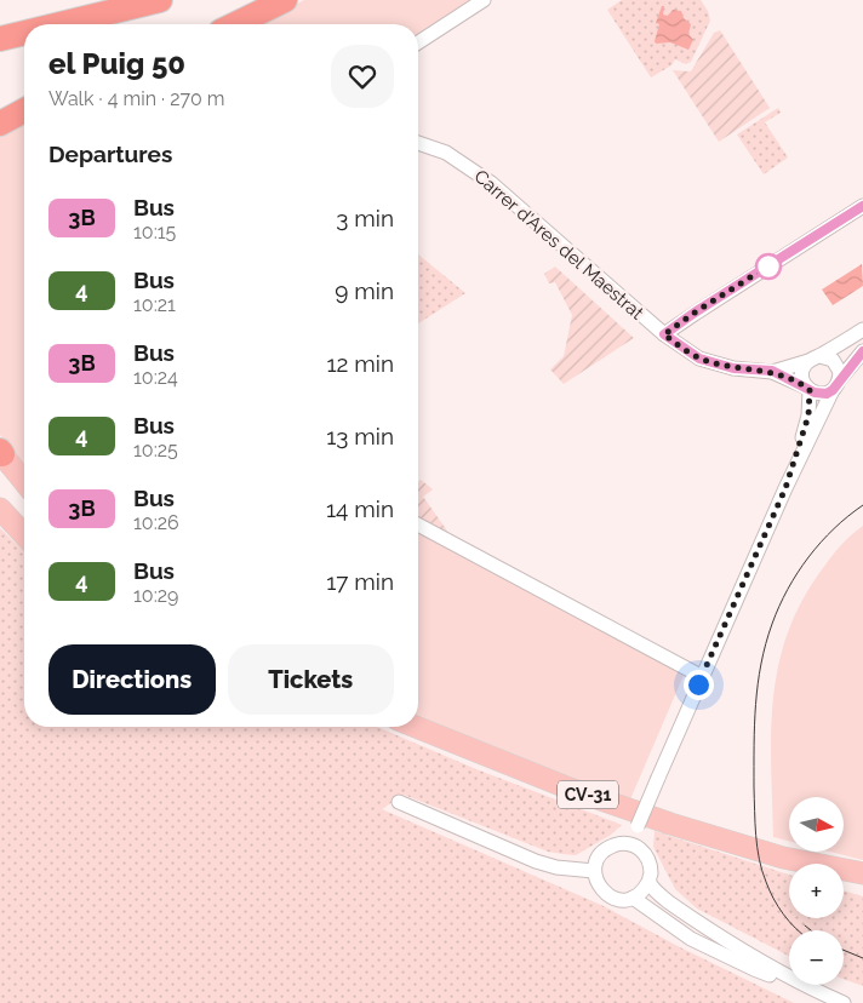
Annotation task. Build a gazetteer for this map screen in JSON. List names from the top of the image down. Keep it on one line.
{"streets":{"main road":["CV-31"],"street":["Carrer d'Ares del Maestrat"]},"lines":["bus line 3B"],"north":"right","page":{"heading":[["el Puig 50","Walk · 4 min · 270 m"],"Departures"],"list":[{"mark":"3B","name":"Bus","note":"10:15","value":"3 min"},{"mark":"4","name":"Bus","note":"10:21","value":"9 min"},{"mark":"3B","name":"Bus","note":"10:24","value":"12 min"},{"mark":"4","name":"Bus","note":"10:25","value":"13 min"},{"mark":"3B","name":"Bus","note":"10:26","value":"14 min"},{"mark":"4","name":"Bus","note":"10:29","value":"17 min"}],"buttons":["Directions","Tickets"],"map_buttons":["+","−"]}}
